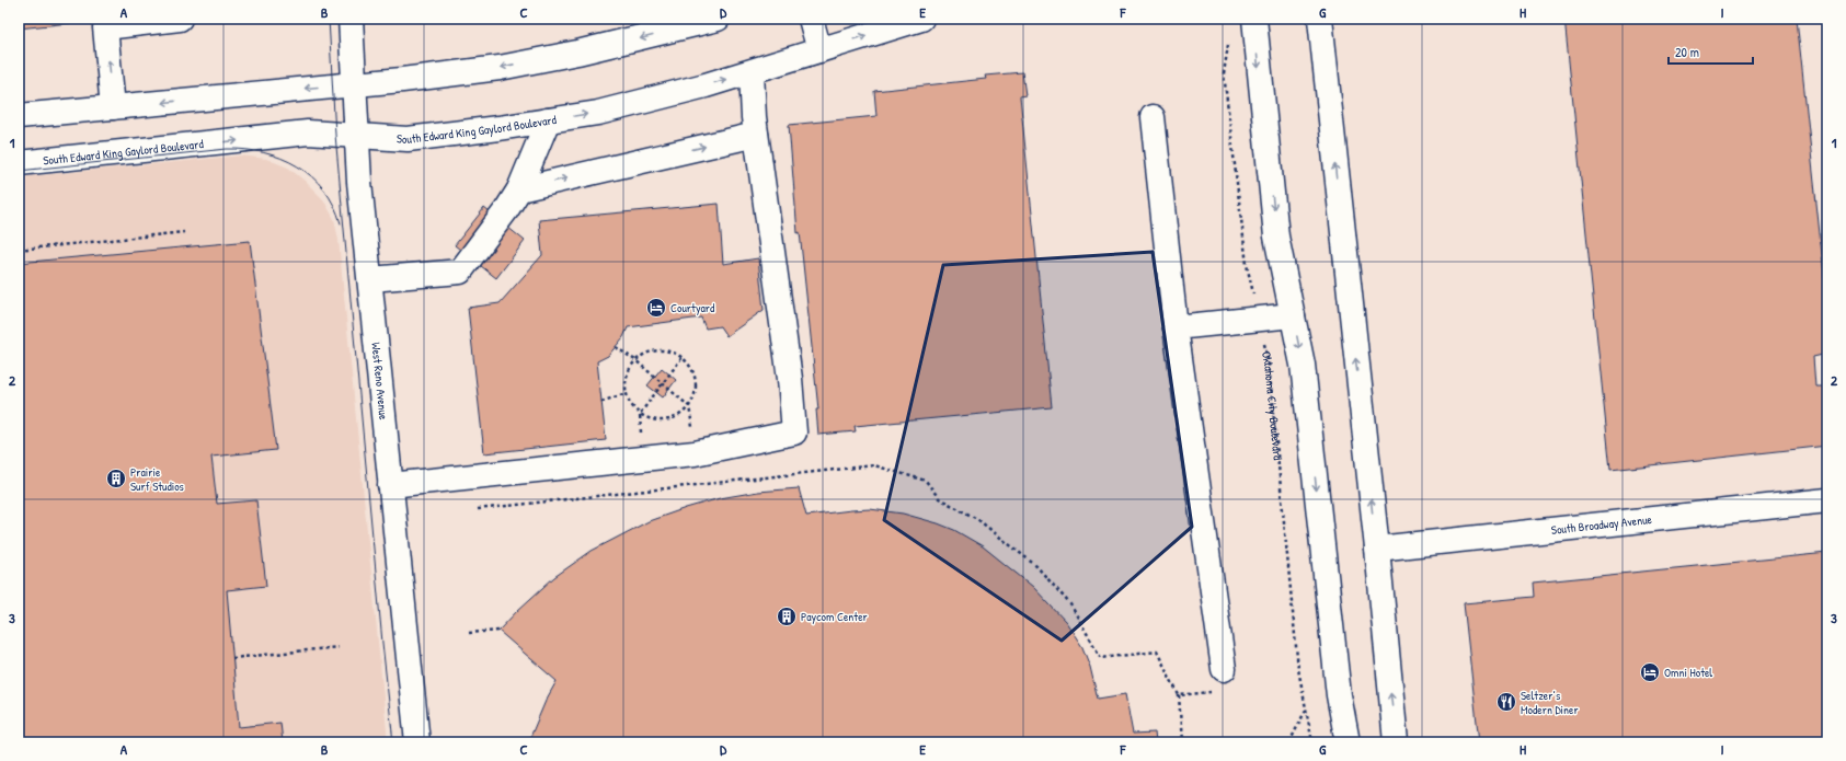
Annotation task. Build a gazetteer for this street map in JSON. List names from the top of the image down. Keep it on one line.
{"streets":{"main road":["South Edward King Gaylord Boulevard","West Reno Avenue","South Broadway Avenue"],"path":["Oklahoma City Boulevard"]},"crossings":[["South Edward King Gaylord Boulevard","West Reno Avenue"]],"places":{"hotel":["Courtyard","Omni Hotel"],"building":["Prairie Surf Studios","Paycom Center"],"restaurant":["Seltzer’s Modern Diner"]},"scale_bar":"20 m","grid":{"columns":["A","B","C","D","E","F","G","H","I"],"rows":["1","2","3"]}}
